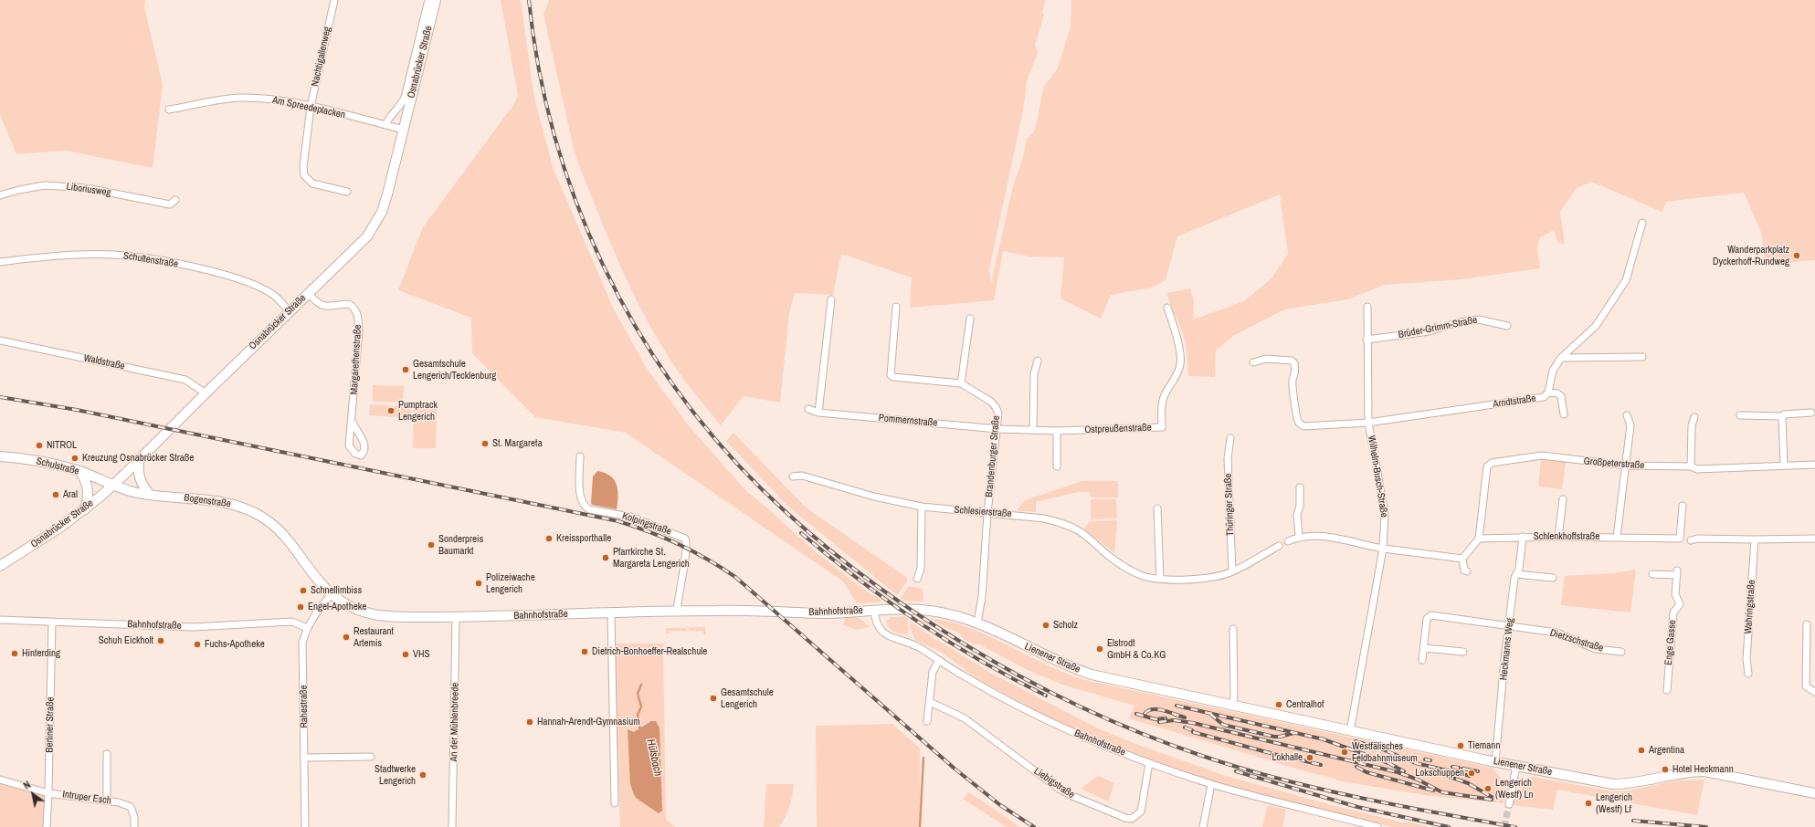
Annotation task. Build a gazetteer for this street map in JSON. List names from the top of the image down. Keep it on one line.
{"streets":{"street":["Nachtigallenweg","Osnabrücker Straße","Am Spreedeplacken","Liboriusweg","Schultenstraße","Brüder-Grimm-Straße","Margarethenstraße","Waldstraße","Arndtstraße","Pommernstraße","Ostpreußenstraße","Brandenburger Straße","Großpeterstraße","Schulstraße","Wilhelm-Busch-Straße","Bogenstraße","Thüringer Straße","Schlesierstraße","Kolpingstraße","Schlenkhoffstraße","Wahringstraße","Bahnhofstraße","Dietzschstraße","Enge Gasse","Heckmanns Weg","Lienener Straße","Rahestraße","An der Mühlenbreede","Berliner Straße","Liebigstraße","Intruper Esch"]},"crossings":[["Nachtigallenweg","Am Spreedeplacken"],["Osnabrücker Straße","Am Spreedeplacken"],["Osnabrücker Straße","Schultenstraße"],["Osnabrücker Straße","Margarethenstraße"],["Osnabrücker Straße","Waldstraße"],["Osnabrücker Straße","Schulstraße"],["Osnabrücker Straße","Bogenstraße"],["Brüder-Grimm-Straße","Wilhelm-Busch-Straße"],["Arndtstraße","Wilhelm-Busch-Straße"],["Pommernstraße","Ostpreußenstraße"],["Pommernstraße","Brandenburger Straße"],["Ostpreußenstraße","Brandenburger Straße"],["Brandenburger Straße","Schlesierstraße"],["Brandenburger Straße","Lienener Straße"],["Großpeterstraße","Schlenkhoffstraße"],["Schulstraße","Bogenstraße"],["Wilhelm-Busch-Straße","Lienener Straße"],["Bogenstraße","Bahnhofstraße"],["Bogenstraße","Rahestraße"],["Thüringer Straße","Schlesierstraße"],["Kolpingstraße","Bahnhofstraße"],["Schlenkhoffstraße","Heckmanns Weg"],["Bahnhofstraße","Lienener Straße"],["Bahnhofstraße","Rahestraße"],["Bahnhofstraße","An der Mühlenbreede"],["Bahnhofstraße","Berliner Straße"],["Bahnhofstraße","Liebigstraße"],["Dietzschstraße","Heckmanns Weg"],["Heckmanns Weg","Lienener Straße"],["Berliner Straße","Intruper Esch"]],"water":["Hülsbach"],"places":["Wanderparkplatz Dyckerhoff-Rundweg","Gesamtschule Lengerich/Tecklenburg","Pumptrack Lengerich","St. Margareta","NITROL","Kreuzung Osnabrücker Straße","Aral","Kreissporthalle","Sonderpreis Baumarkt","Pfarrkirche St. Margareta Lengerich","Polizeiwache Lengerich","Schnellimbiss","Engel-Apotheke","Scholz","Restaurant Artemis","Schuh Eickholt","Fuchs-Apotheke","Elstrodt GmbH & Co.KG","Dietrich-Bonhoeffer-Realschule","Hinterding","VHS","Gesamtschule Lengerich","Centralhof","Hannah-Arendt-Gymnasium","Tiemann","Argentina","Westfälisches Feldbahnmuseum","Lokhalle","Hotel Heckmann","Lokschuppen","Stadtwerke Lengerich","Lengerich (Westf) Ln","Lengerich (Westf) Lf"],"north":"top left"}
